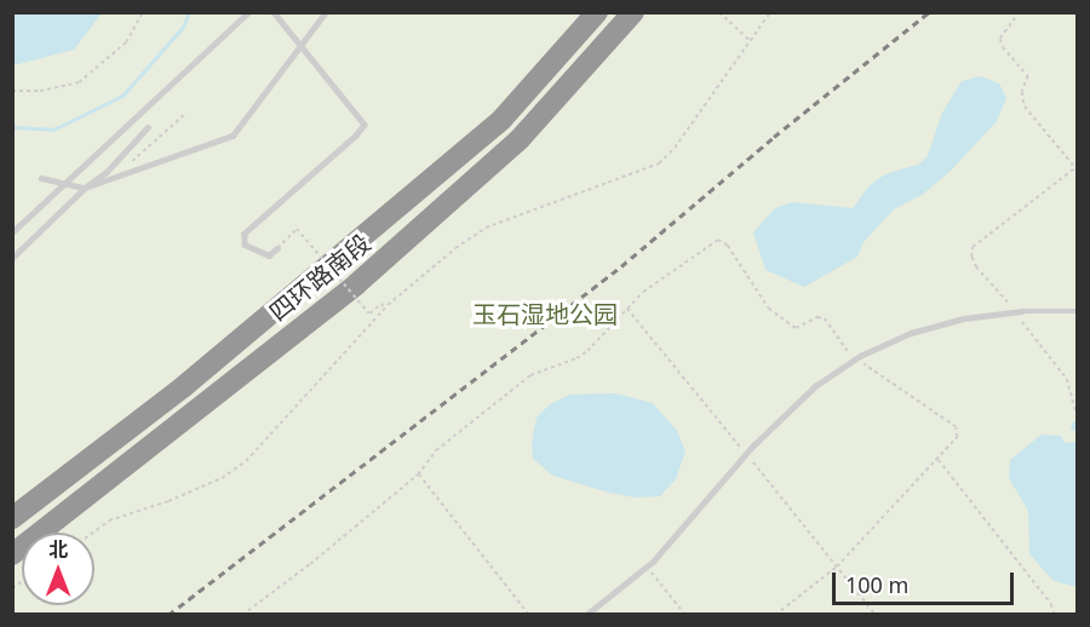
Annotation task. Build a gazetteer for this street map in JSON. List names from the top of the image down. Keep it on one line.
{"streets":{"highway":["四环路南段"]},"parks":["玉石湿地公园"],"scale_bar":"100 m","north":"top"}
